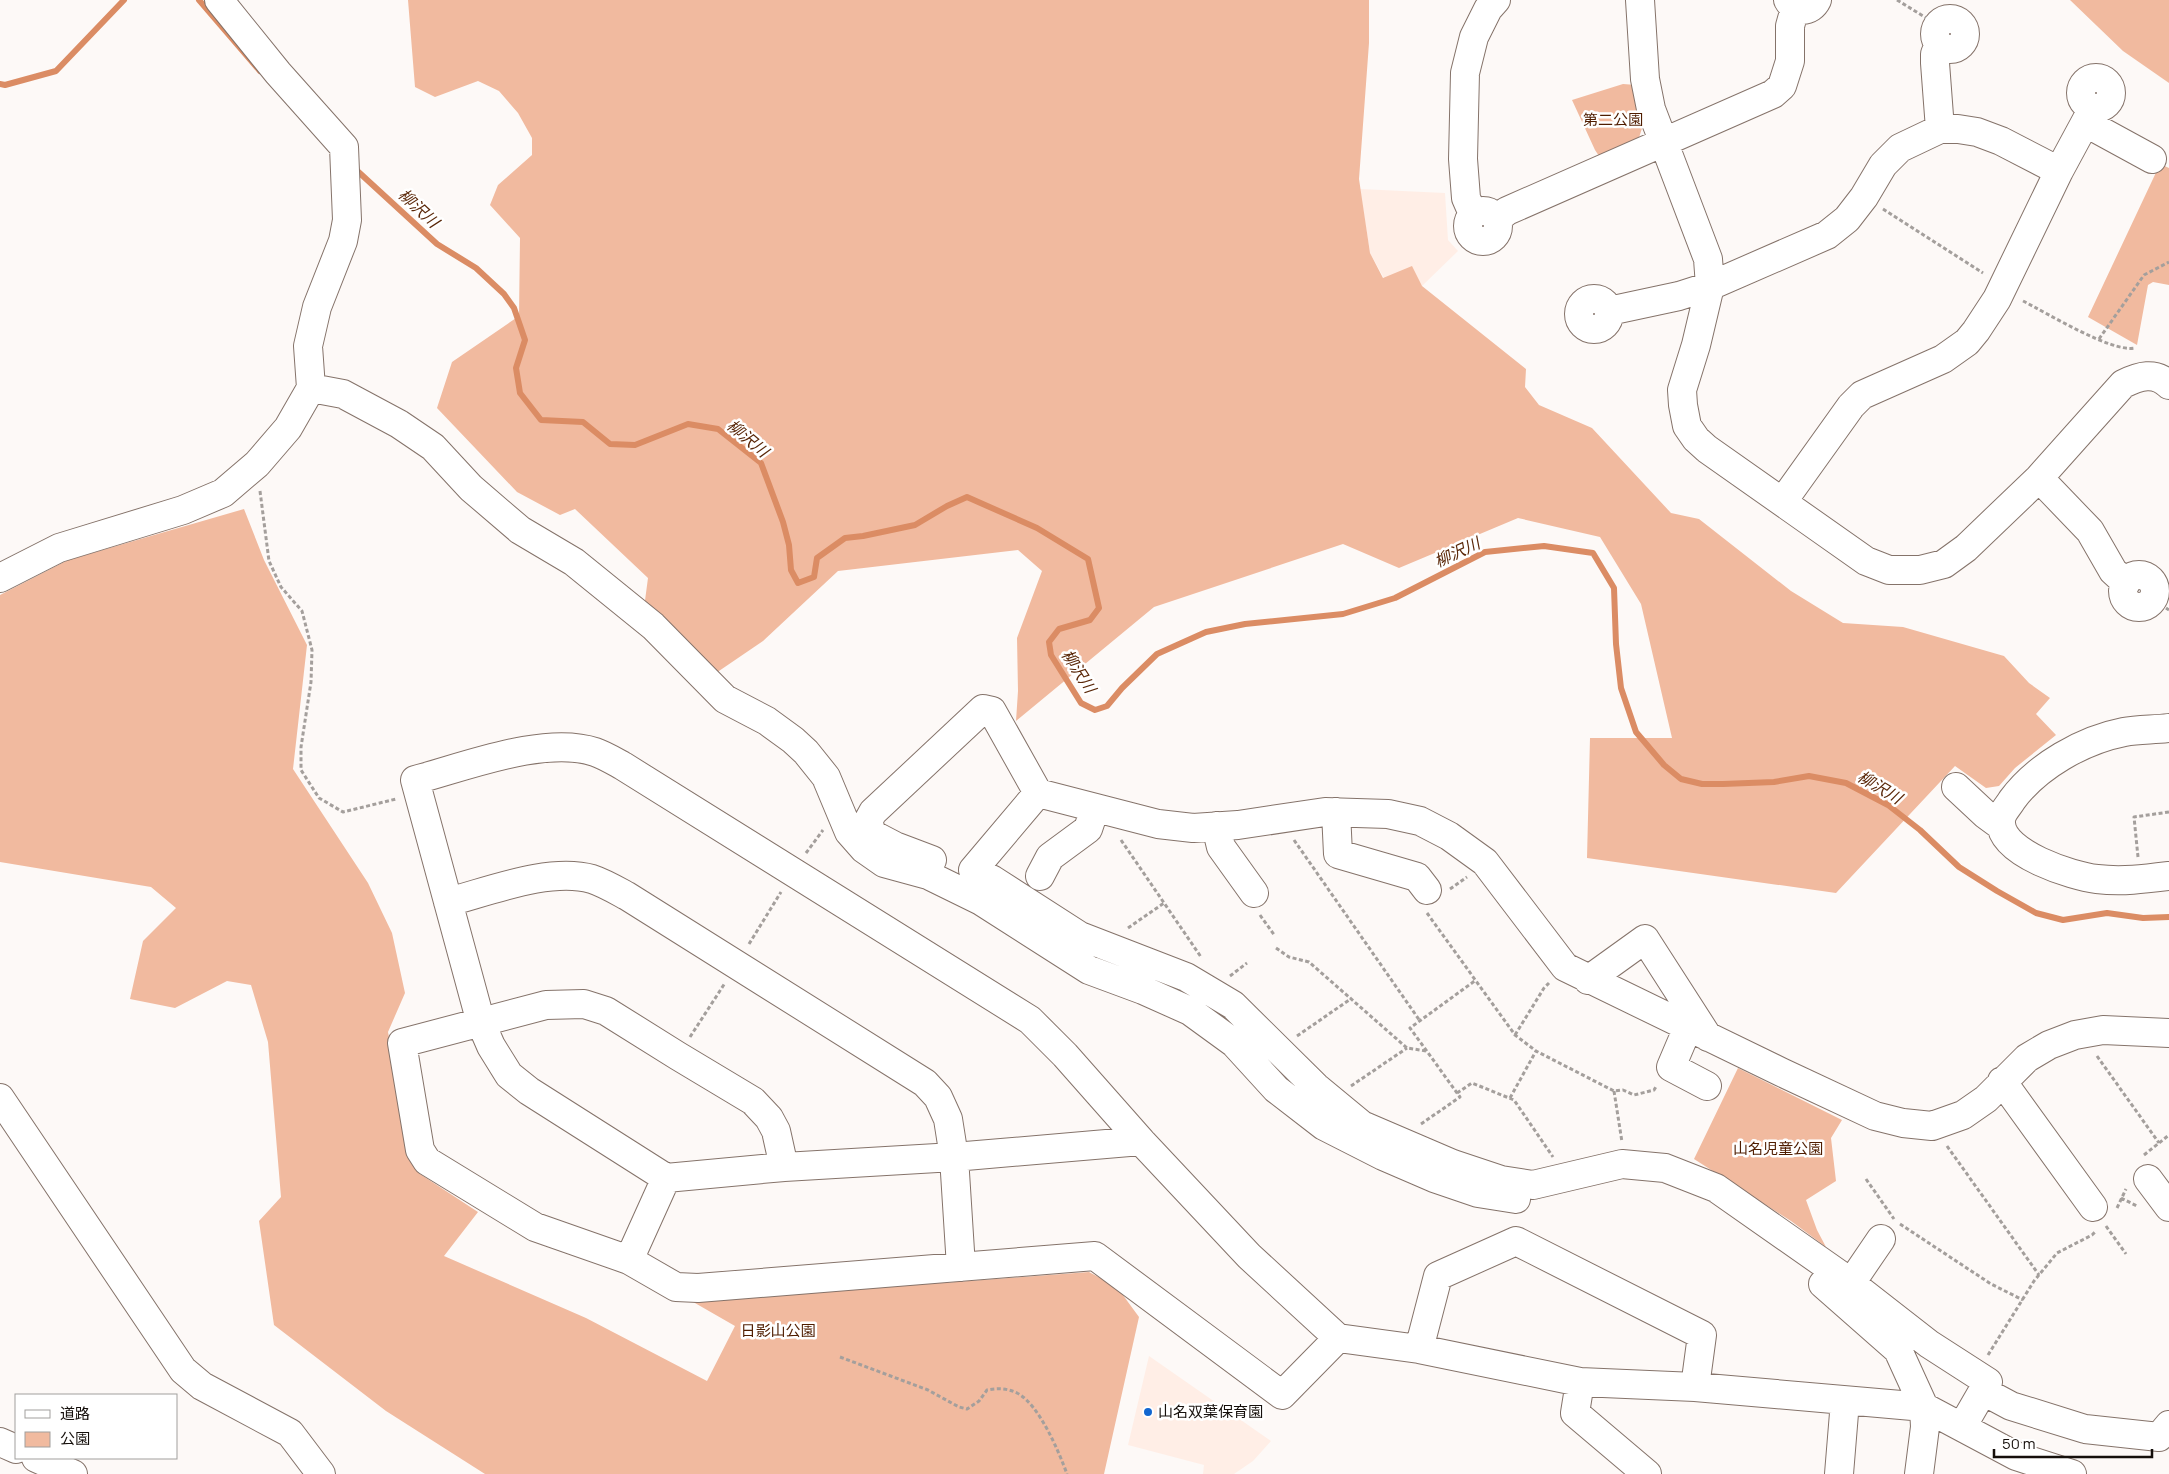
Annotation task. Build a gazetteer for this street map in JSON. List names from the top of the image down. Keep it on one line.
{"water":["柳沢川"],"parks":["第二公園","山名児童公園","日影山公園"],"places":["山名双葉保育園"],"legend":["道路","公園"],"scale_bar":"50 m"}
